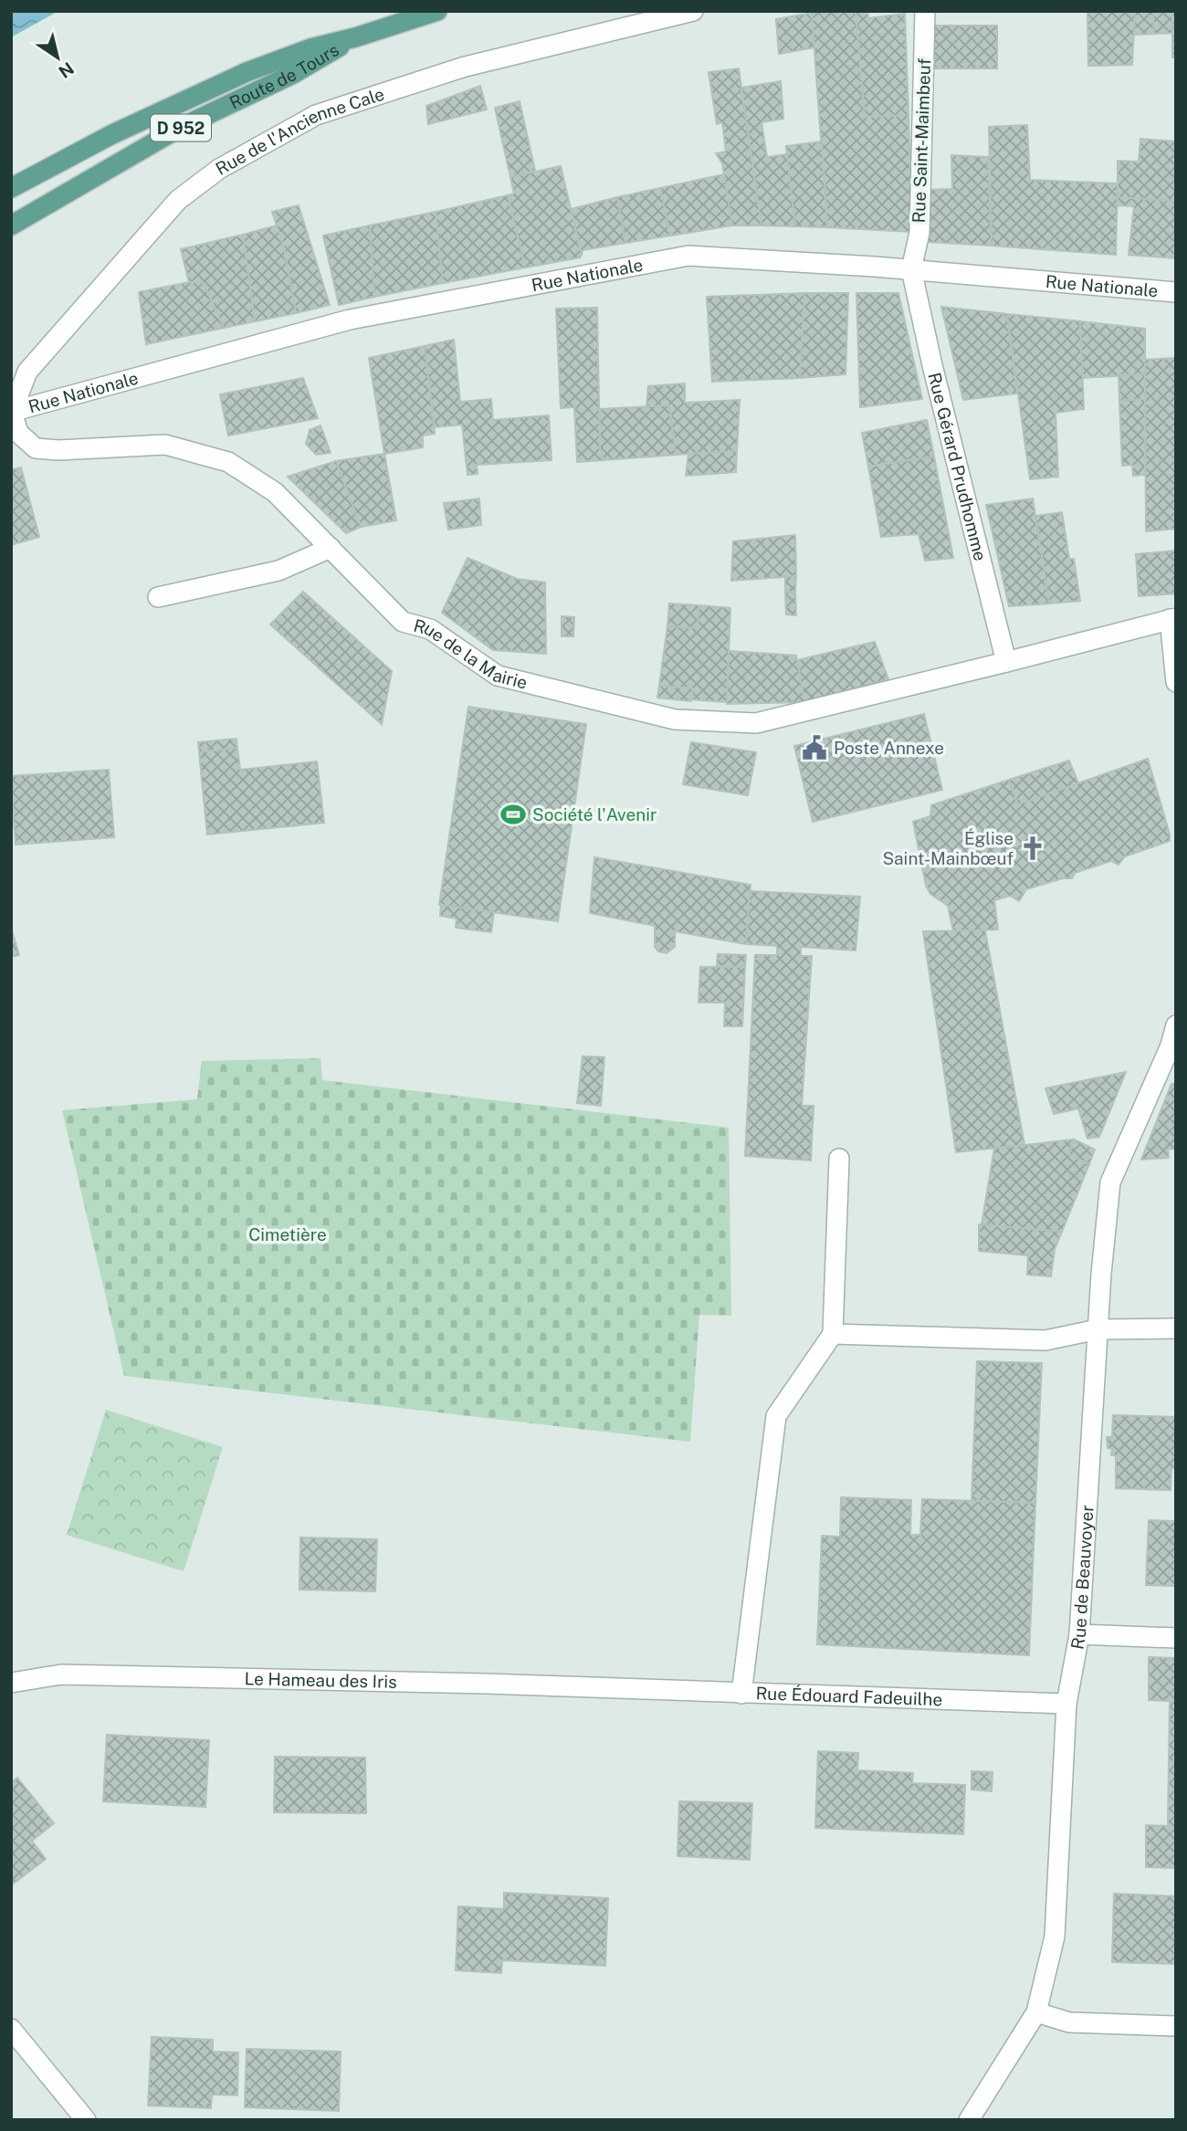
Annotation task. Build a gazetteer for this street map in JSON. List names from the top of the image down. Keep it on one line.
{"streets":{"main road":["Route de Tours","D 952"],"street":["Rue de l'Ancienne Cale","Rue Saint-Maimbeuf","Rue Nationale","Rue Gérard Prudhomme","Rue de la Mairie","Rue de Beauvoyer","Le Hameau des Iris","Rue Édouard Fadeuilhe"]},"crossings":[["Rue de l'Ancienne Cale","Rue Nationale"],["Rue de l'Ancienne Cale","Rue de la Mairie"],["Rue Saint-Maimbeuf","Rue Nationale"],["Rue Saint-Maimbeuf","Rue Gérard Prudhomme"],["Rue Nationale","Rue Gérard Prudhomme"],["Rue Nationale","Rue de la Mairie"],["Rue Gérard Prudhomme","Rue de la Mairie"],["Rue de Beauvoyer","Rue Édouard Fadeuilhe"],["Le Hameau des Iris","Rue Édouard Fadeuilhe"]],"parks":["Cimetière"],"places":{"public building":["Poste Annexe"],"sports":["Société l'Avenir"],"church":["Église Saint-Mainbœuf"]},"north":"bottom right"}
